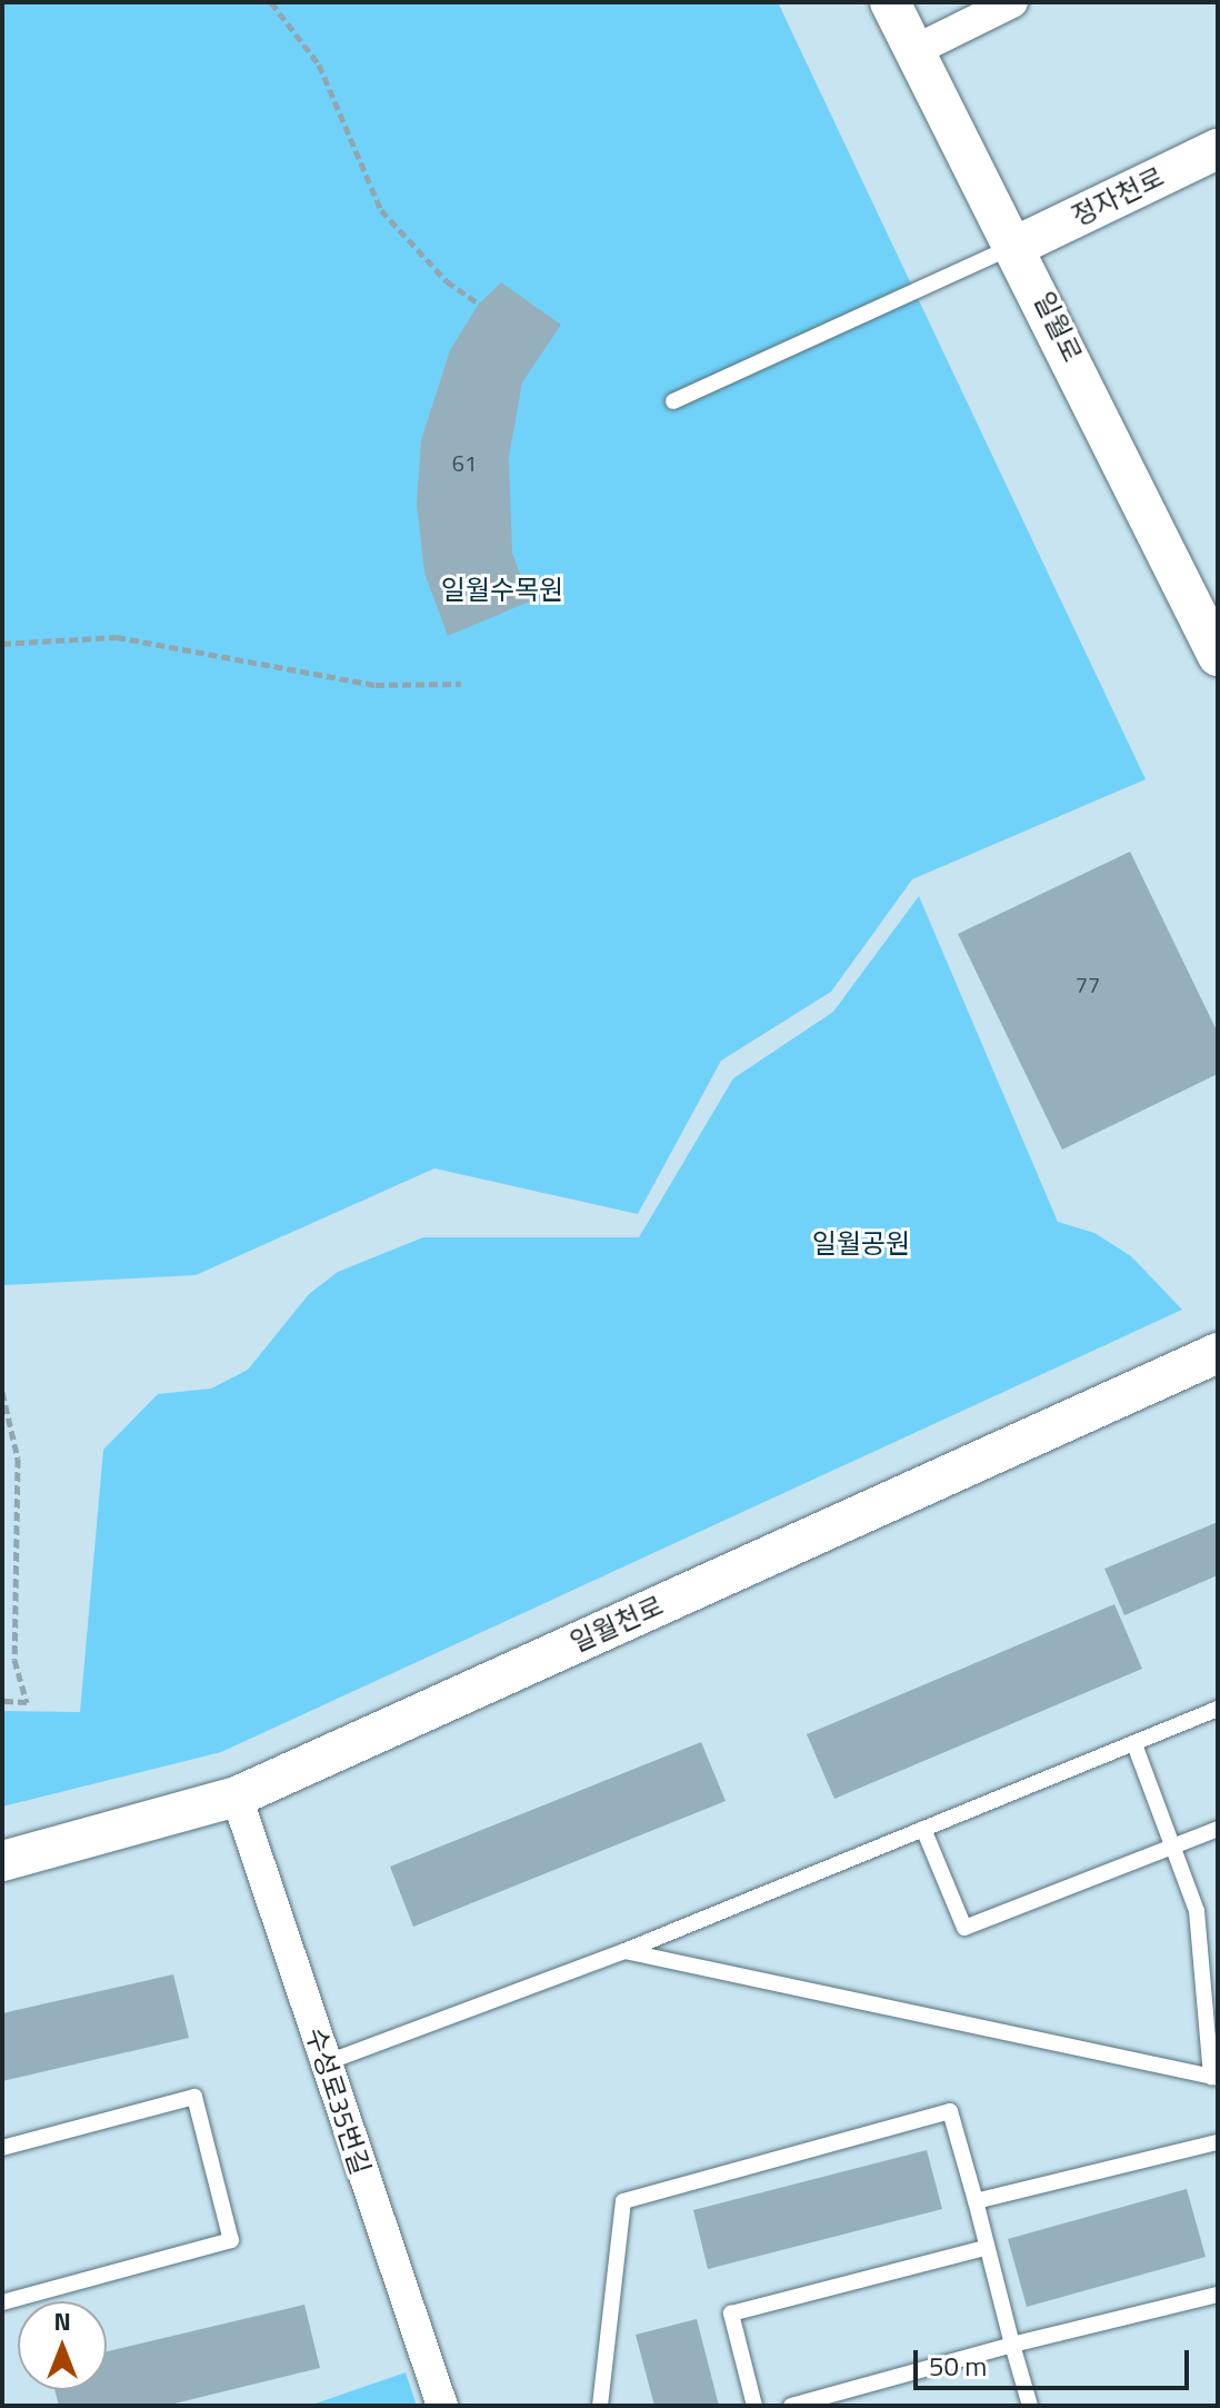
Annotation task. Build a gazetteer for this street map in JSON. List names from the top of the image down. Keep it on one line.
{"streets":{"street":["정자천로","일월로","일월천로","수성로35번길"]},"crossings":[["정자천로","일월로"],["일월천로","수성로35번길"]],"parks":["일월수목원","일월공원"],"house_numbers":["61","77"],"scale_bar":"50 m","north":"top"}
